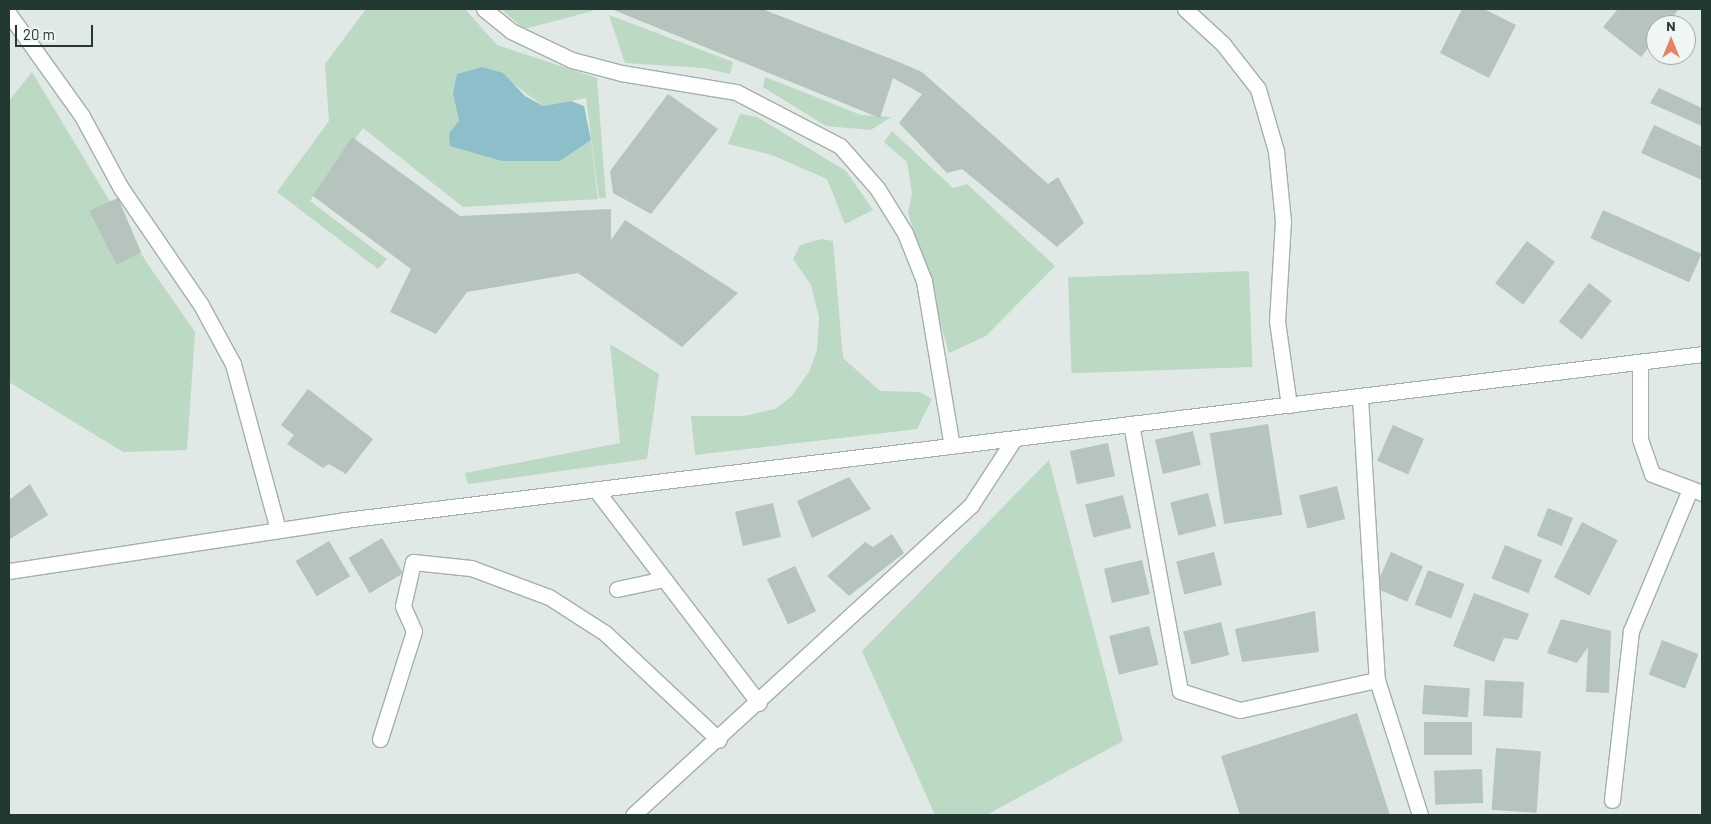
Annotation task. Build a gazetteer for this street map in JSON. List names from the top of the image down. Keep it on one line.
{"scale_bar":"20 m","north":"top"}
